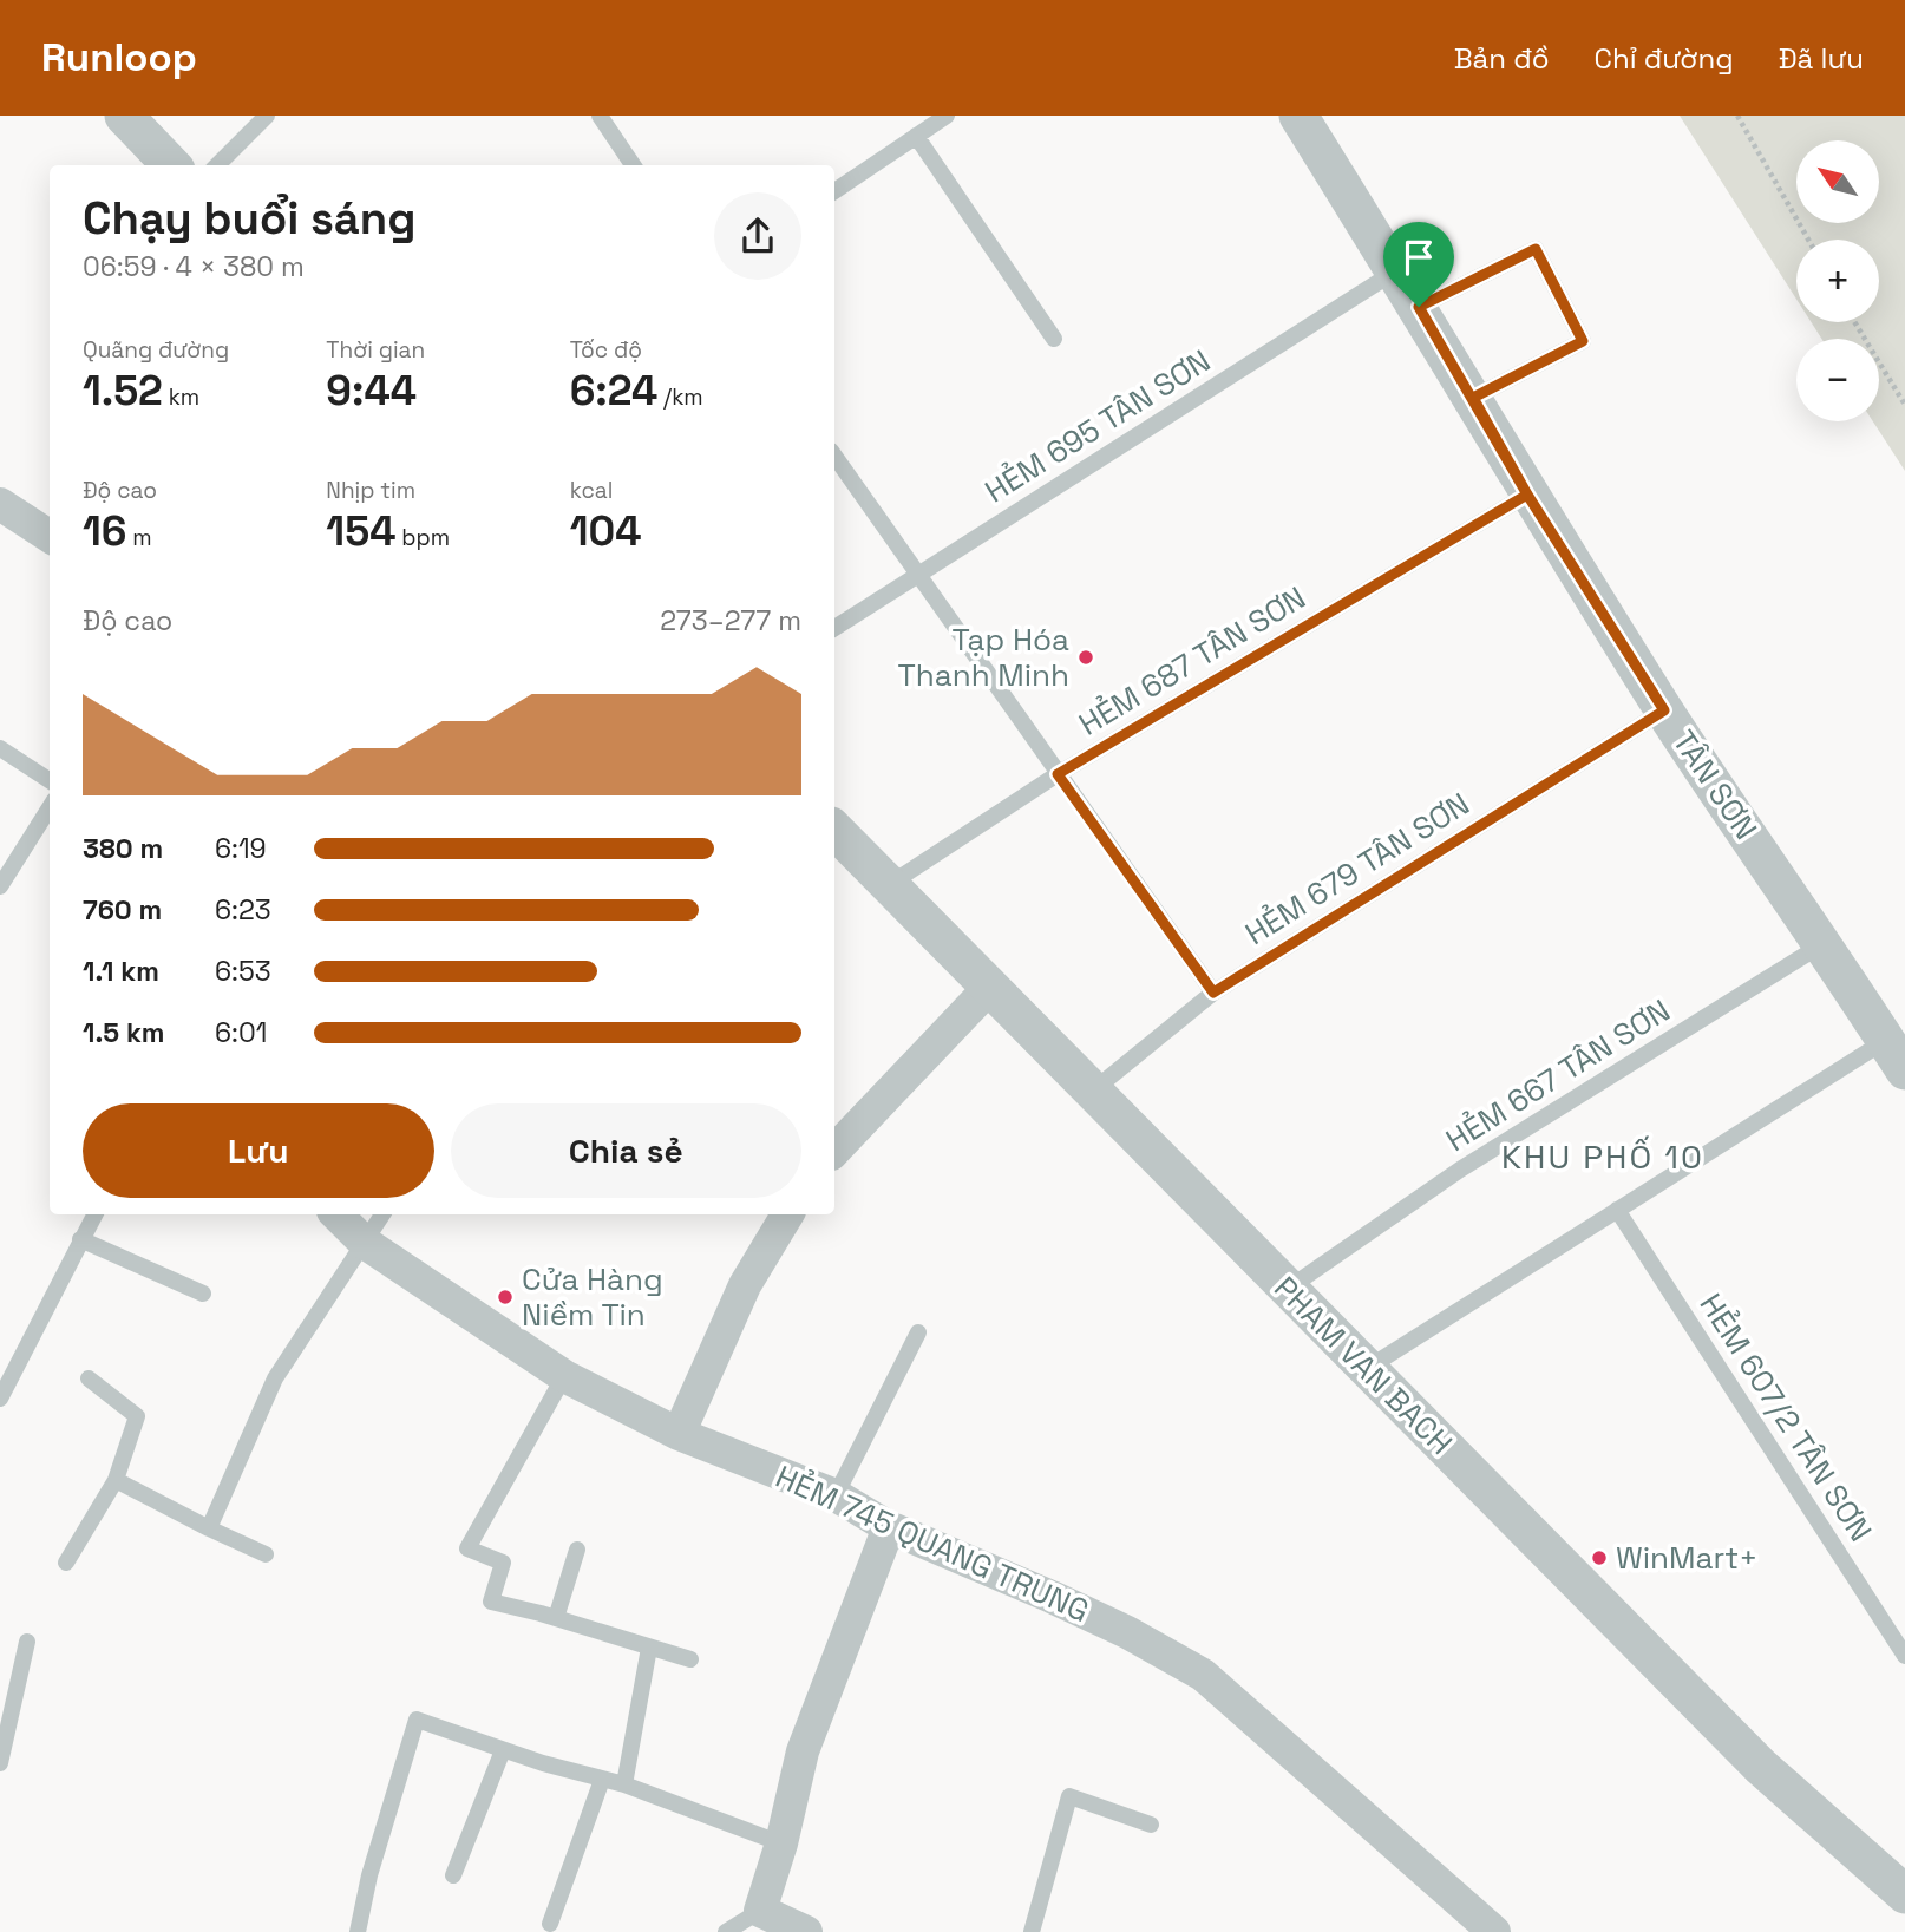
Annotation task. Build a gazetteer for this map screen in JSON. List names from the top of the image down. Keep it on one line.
{"streets":{"street":["TÂN SƠN","PHAM VAN BACH","HẺM 745 QUANG TRUNG"],"lane":["HẺM 695 TÂN SƠN","HẺM 687 TÂN SƠN","HẺM 679 TÂN SƠN","HẺM 667 TÂN SƠN","HẺM 607/2 TÂN SƠN"]},"crossings":[["HẺM 695 TÂN SƠN","TÂN SƠN"],["HẺM 687 TÂN SƠN","TÂN SƠN"],["HẺM 687 TÂN SƠN","PHAM VAN BACH"],["TÂN SƠN","HẺM 679 TÂN SƠN"],["TÂN SƠN","HẺM 667 TÂN SƠN"],["HẺM 679 TÂN SƠN","PHAM VAN BACH"],["HẺM 667 TÂN SƠN","PHAM VAN BACH"]],"districts":["KHU PHỐ 10"],"places":["Tạp Hóa Thanh Minh","Cửa Hàng Niềm Tin","WinMart+"],"north":"top left","page":{"header":"Runloop","nav":["Bản đồ","Chỉ đường","Đã lưu"],"map_buttons":["+","−"],"heading":["Chạy buổi sáng","06:59 · 4 × 380 m"],"stats":[["Quãng đường","1.52 km"],["Thời gian","9:44"],["Tốc độ","6:24 /km"],["Độ cao","16 m"],["Nhịp tim","154 bpm"],["kcal","104"]],"chart":["Độ cao","273–277 m"],"list":[{"name":"380 m","note":"6:19"},{"name":"760 m","note":"6:23"},{"name":"1.1 km","note":"6:53"},{"name":"1.5 km","note":"6:01"}],"buttons":["Lưu","Chia sẻ"]}}
